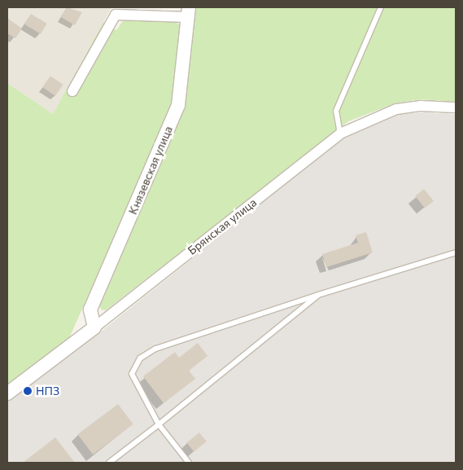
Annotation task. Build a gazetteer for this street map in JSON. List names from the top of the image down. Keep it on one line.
{"streets":{"street":["Князевская улица","Брянская улица"]},"crossings":[["Князевская улица","Брянская улица"]],"places":["НПЗ"]}
